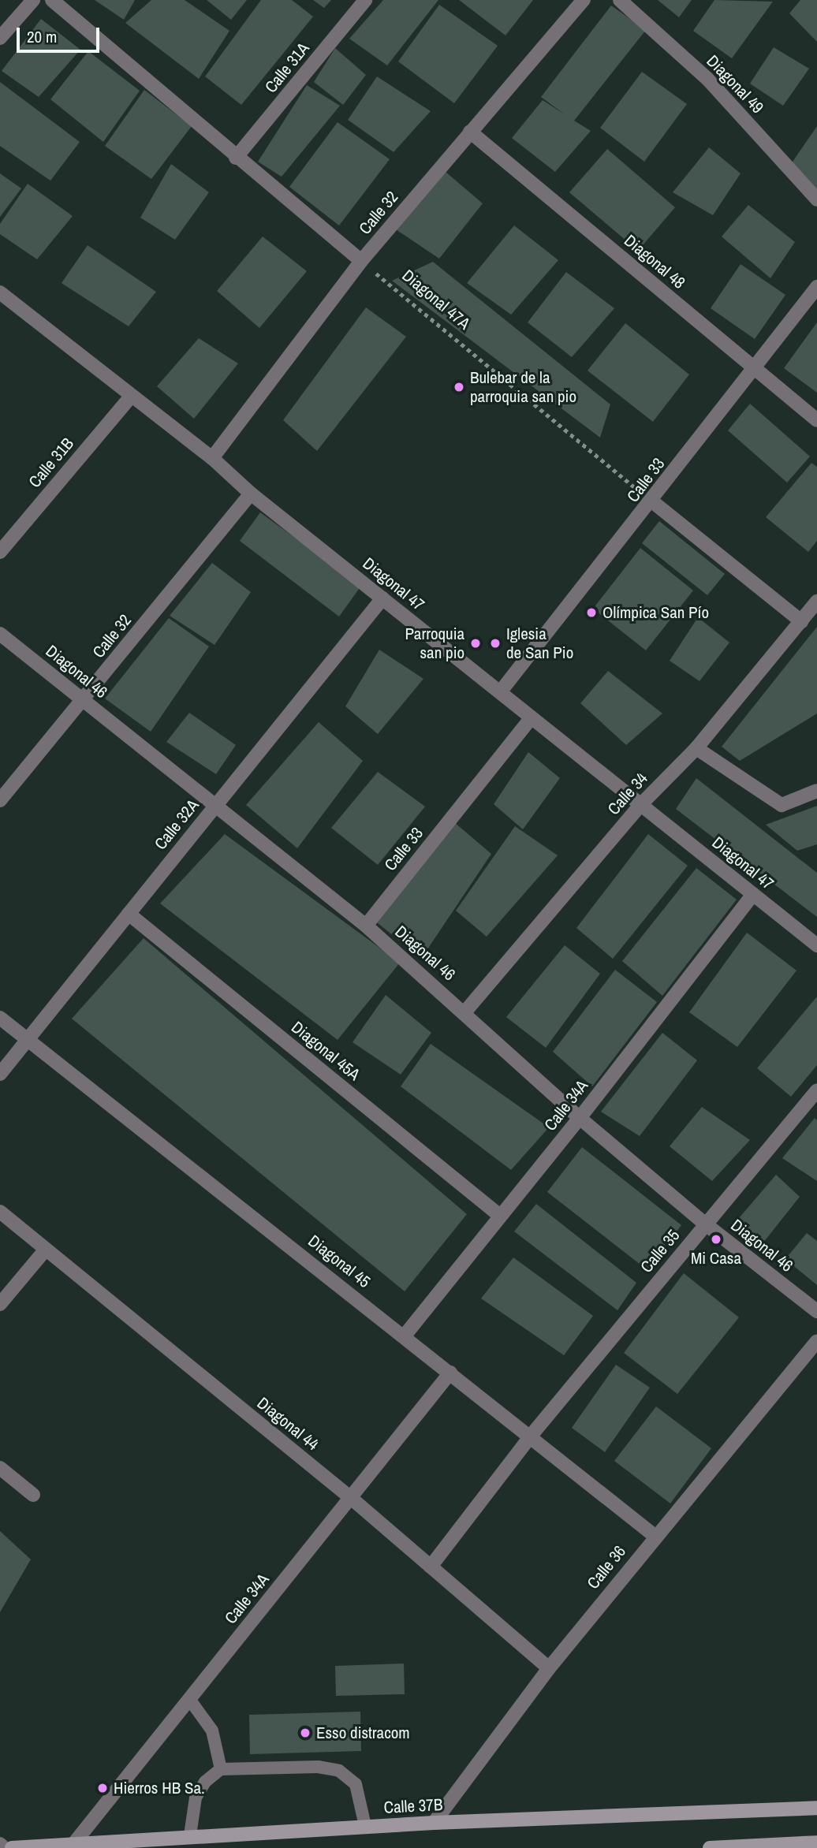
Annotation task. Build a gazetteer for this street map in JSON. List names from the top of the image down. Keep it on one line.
{"streets":{"main road":["Calle 37B"],"street":["Calle 31A","Diagonal 49","Calle 32","Diagonal 48","Calle 31B","Calle 33","Diagonal 47","Diagonal 46","Calle 34","Calle 32A","Diagonal 45A","Calle 34A","Calle 35","Diagonal 45","Diagonal 44","Calle 36"],"path":["Diagonal 47A"]},"crossings":[["Calle 32","Diagonal 48"],["Calle 32","Diagonal 47A"],["Calle 32","Diagonal 47"],["Calle 32","Diagonal 46"],["Diagonal 48","Calle 33"],["Diagonal 47A","Calle 33"],["Calle 31B","Diagonal 47"],["Calle 33","Diagonal 47"],["Calle 33","Diagonal 46"],["Diagonal 47","Calle 34"],["Diagonal 47","Calle 32A"],["Diagonal 47","Calle 34A"],["Diagonal 46","Calle 34"],["Diagonal 46","Calle 32A"],["Diagonal 46","Calle 34A"],["Diagonal 46","Calle 35"],["Calle 32A","Diagonal 45A"],["Calle 32A","Diagonal 45"],["Diagonal 45A","Calle 34A"],["Calle 34A","Diagonal 45"],["Calle 34A","Diagonal 44"],["Calle 34A","Calle 37B"],["Calle 35","Diagonal 45"],["Calle 35","Diagonal 44"],["Diagonal 45","Calle 36"],["Diagonal 44","Calle 36"],["Calle 36","Calle 37B"]],"places":["Bulebar de la parroquia san pio","Olímpica San Pío","Parroquia san pio","Iglesia de San Pio","Mi Casa","Esso distracom","Hierros HB Sa."],"scale_bar":"20 m"}
